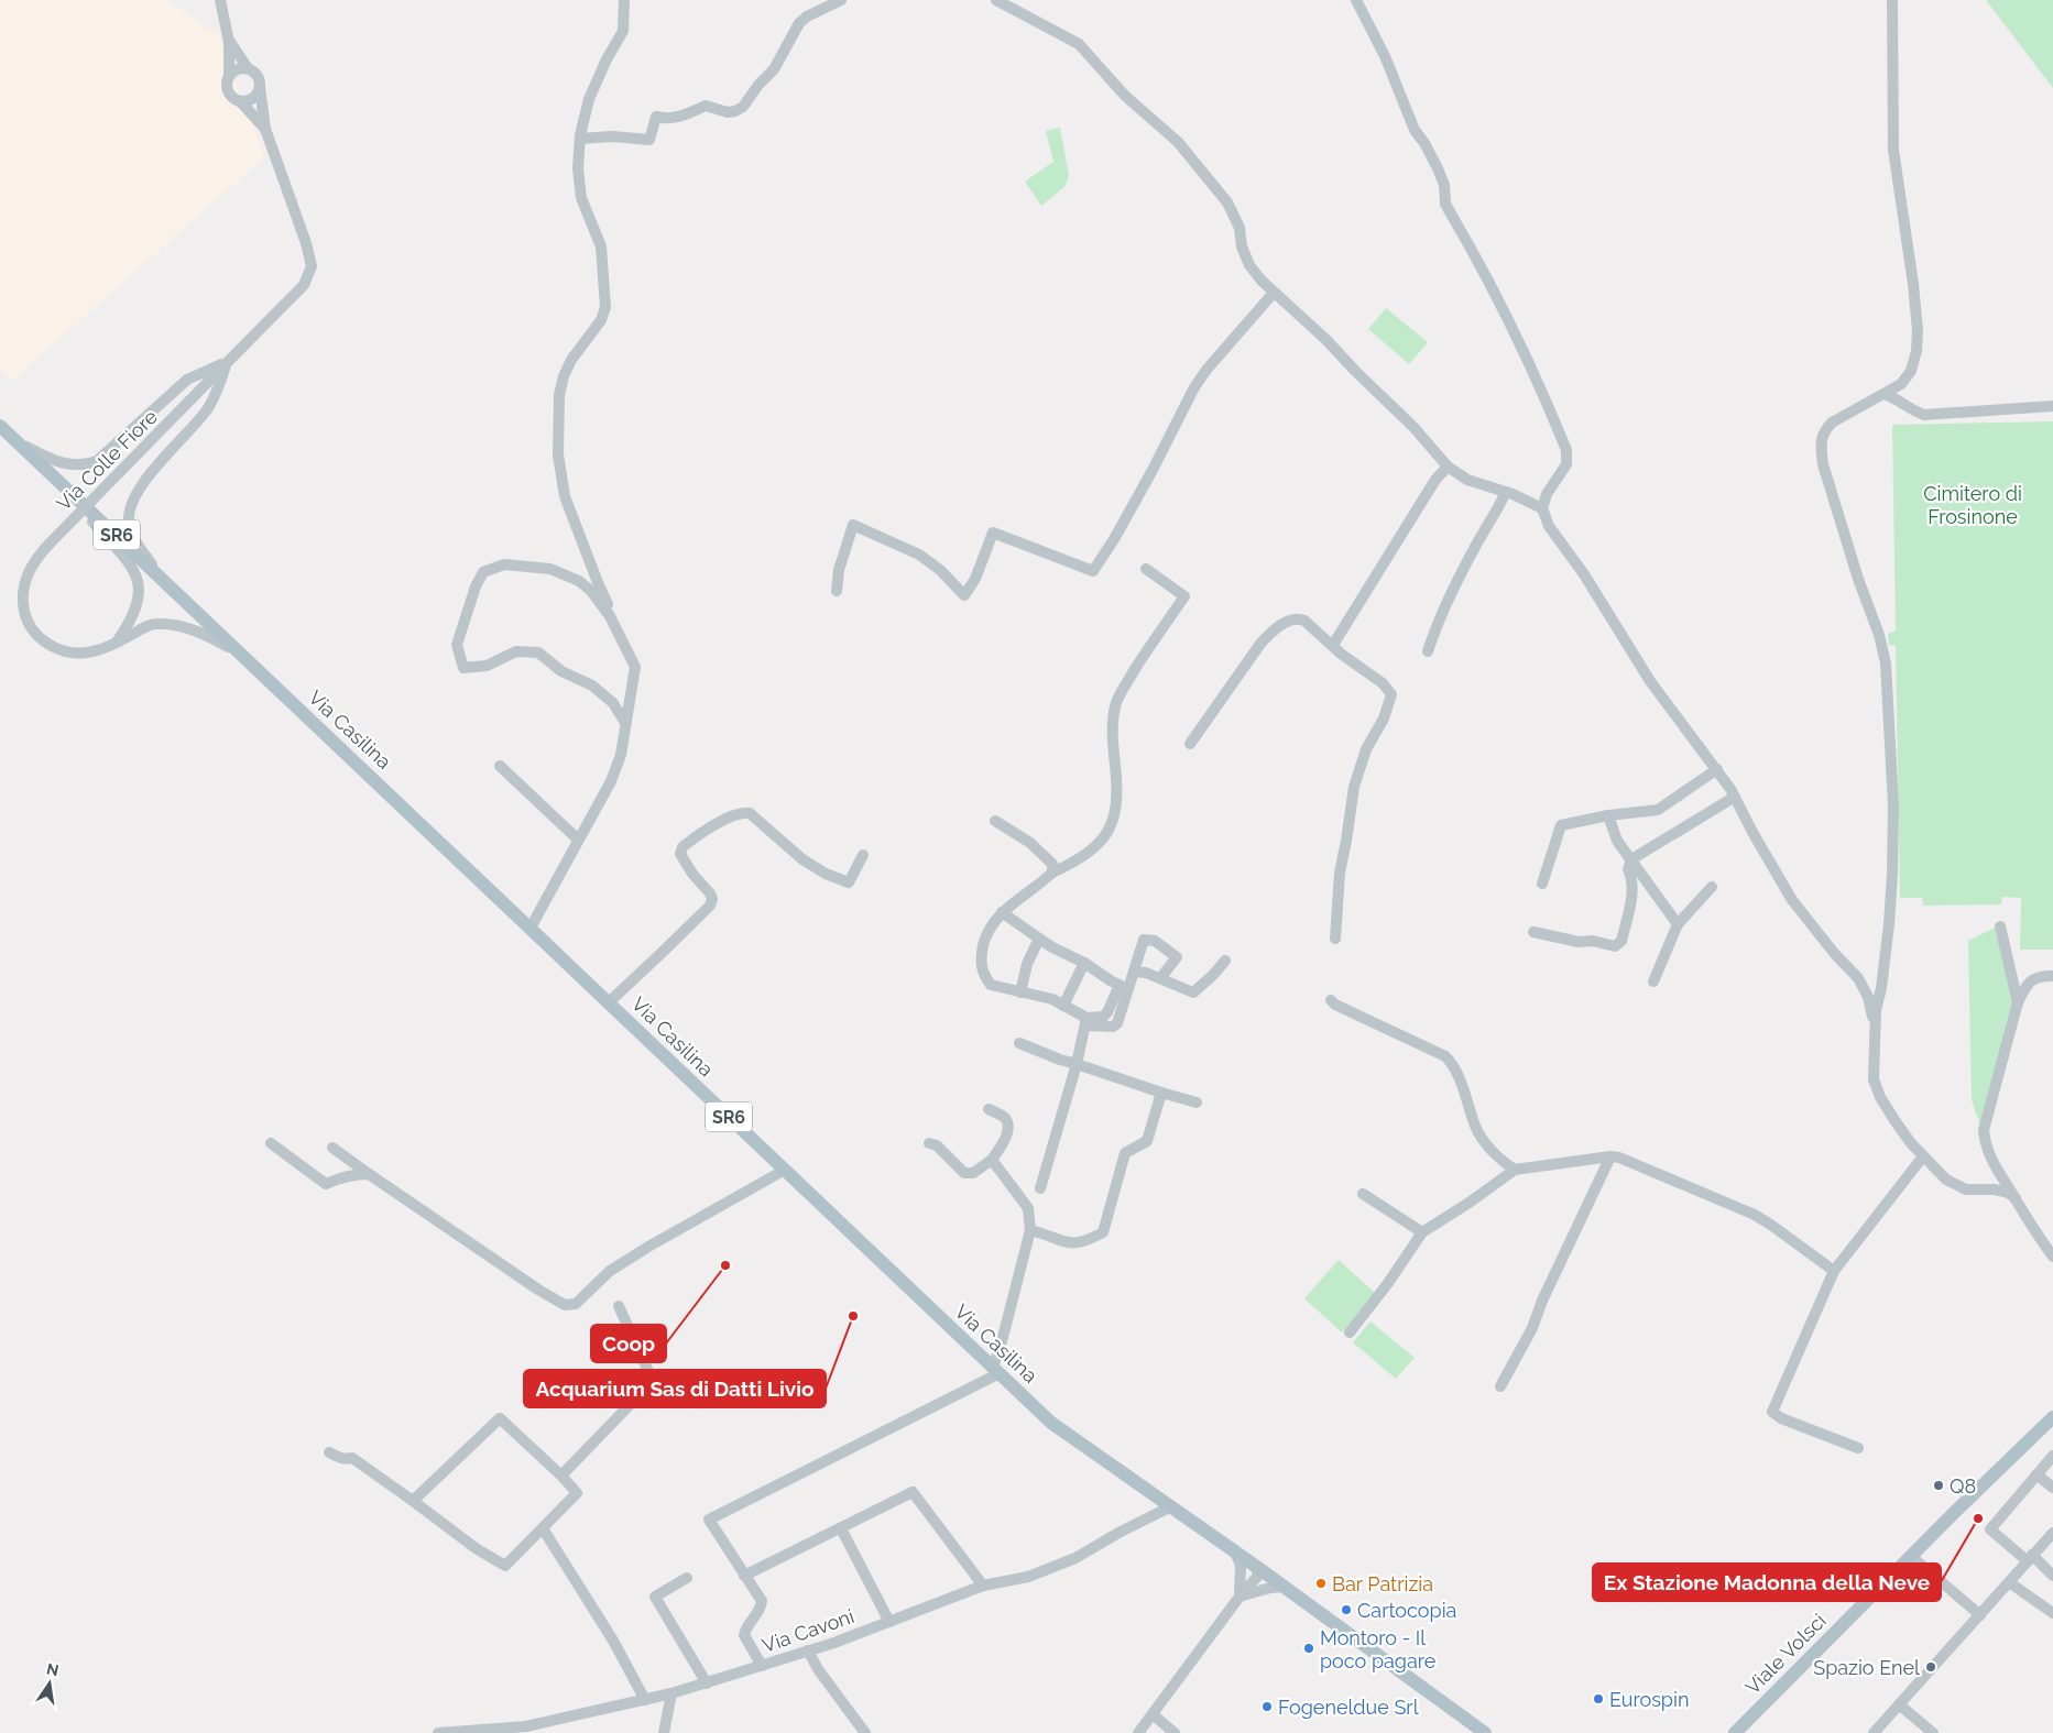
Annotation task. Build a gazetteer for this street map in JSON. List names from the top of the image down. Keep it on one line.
{"streets":{"main road":["SR6","Via Casilina","Viale Volsci"],"street":["Via Colle Fiore","Via Cavoni"]},"crossings":[["Via Colle Fiore","Via Casilina"],["Via Casilina","Via Cavoni"]],"parks":["Cimitero di Frosinone"],"places":["Coop","Acquarium Sas di Datti Livio","Q8","Ex Stazione Madonna della Neve","Bar Patrizia","Cartocopia","Montoro - Il poco pagare","Spazio Enel","Eurospin","Fogeneldue Srl"],"north":"top"}
